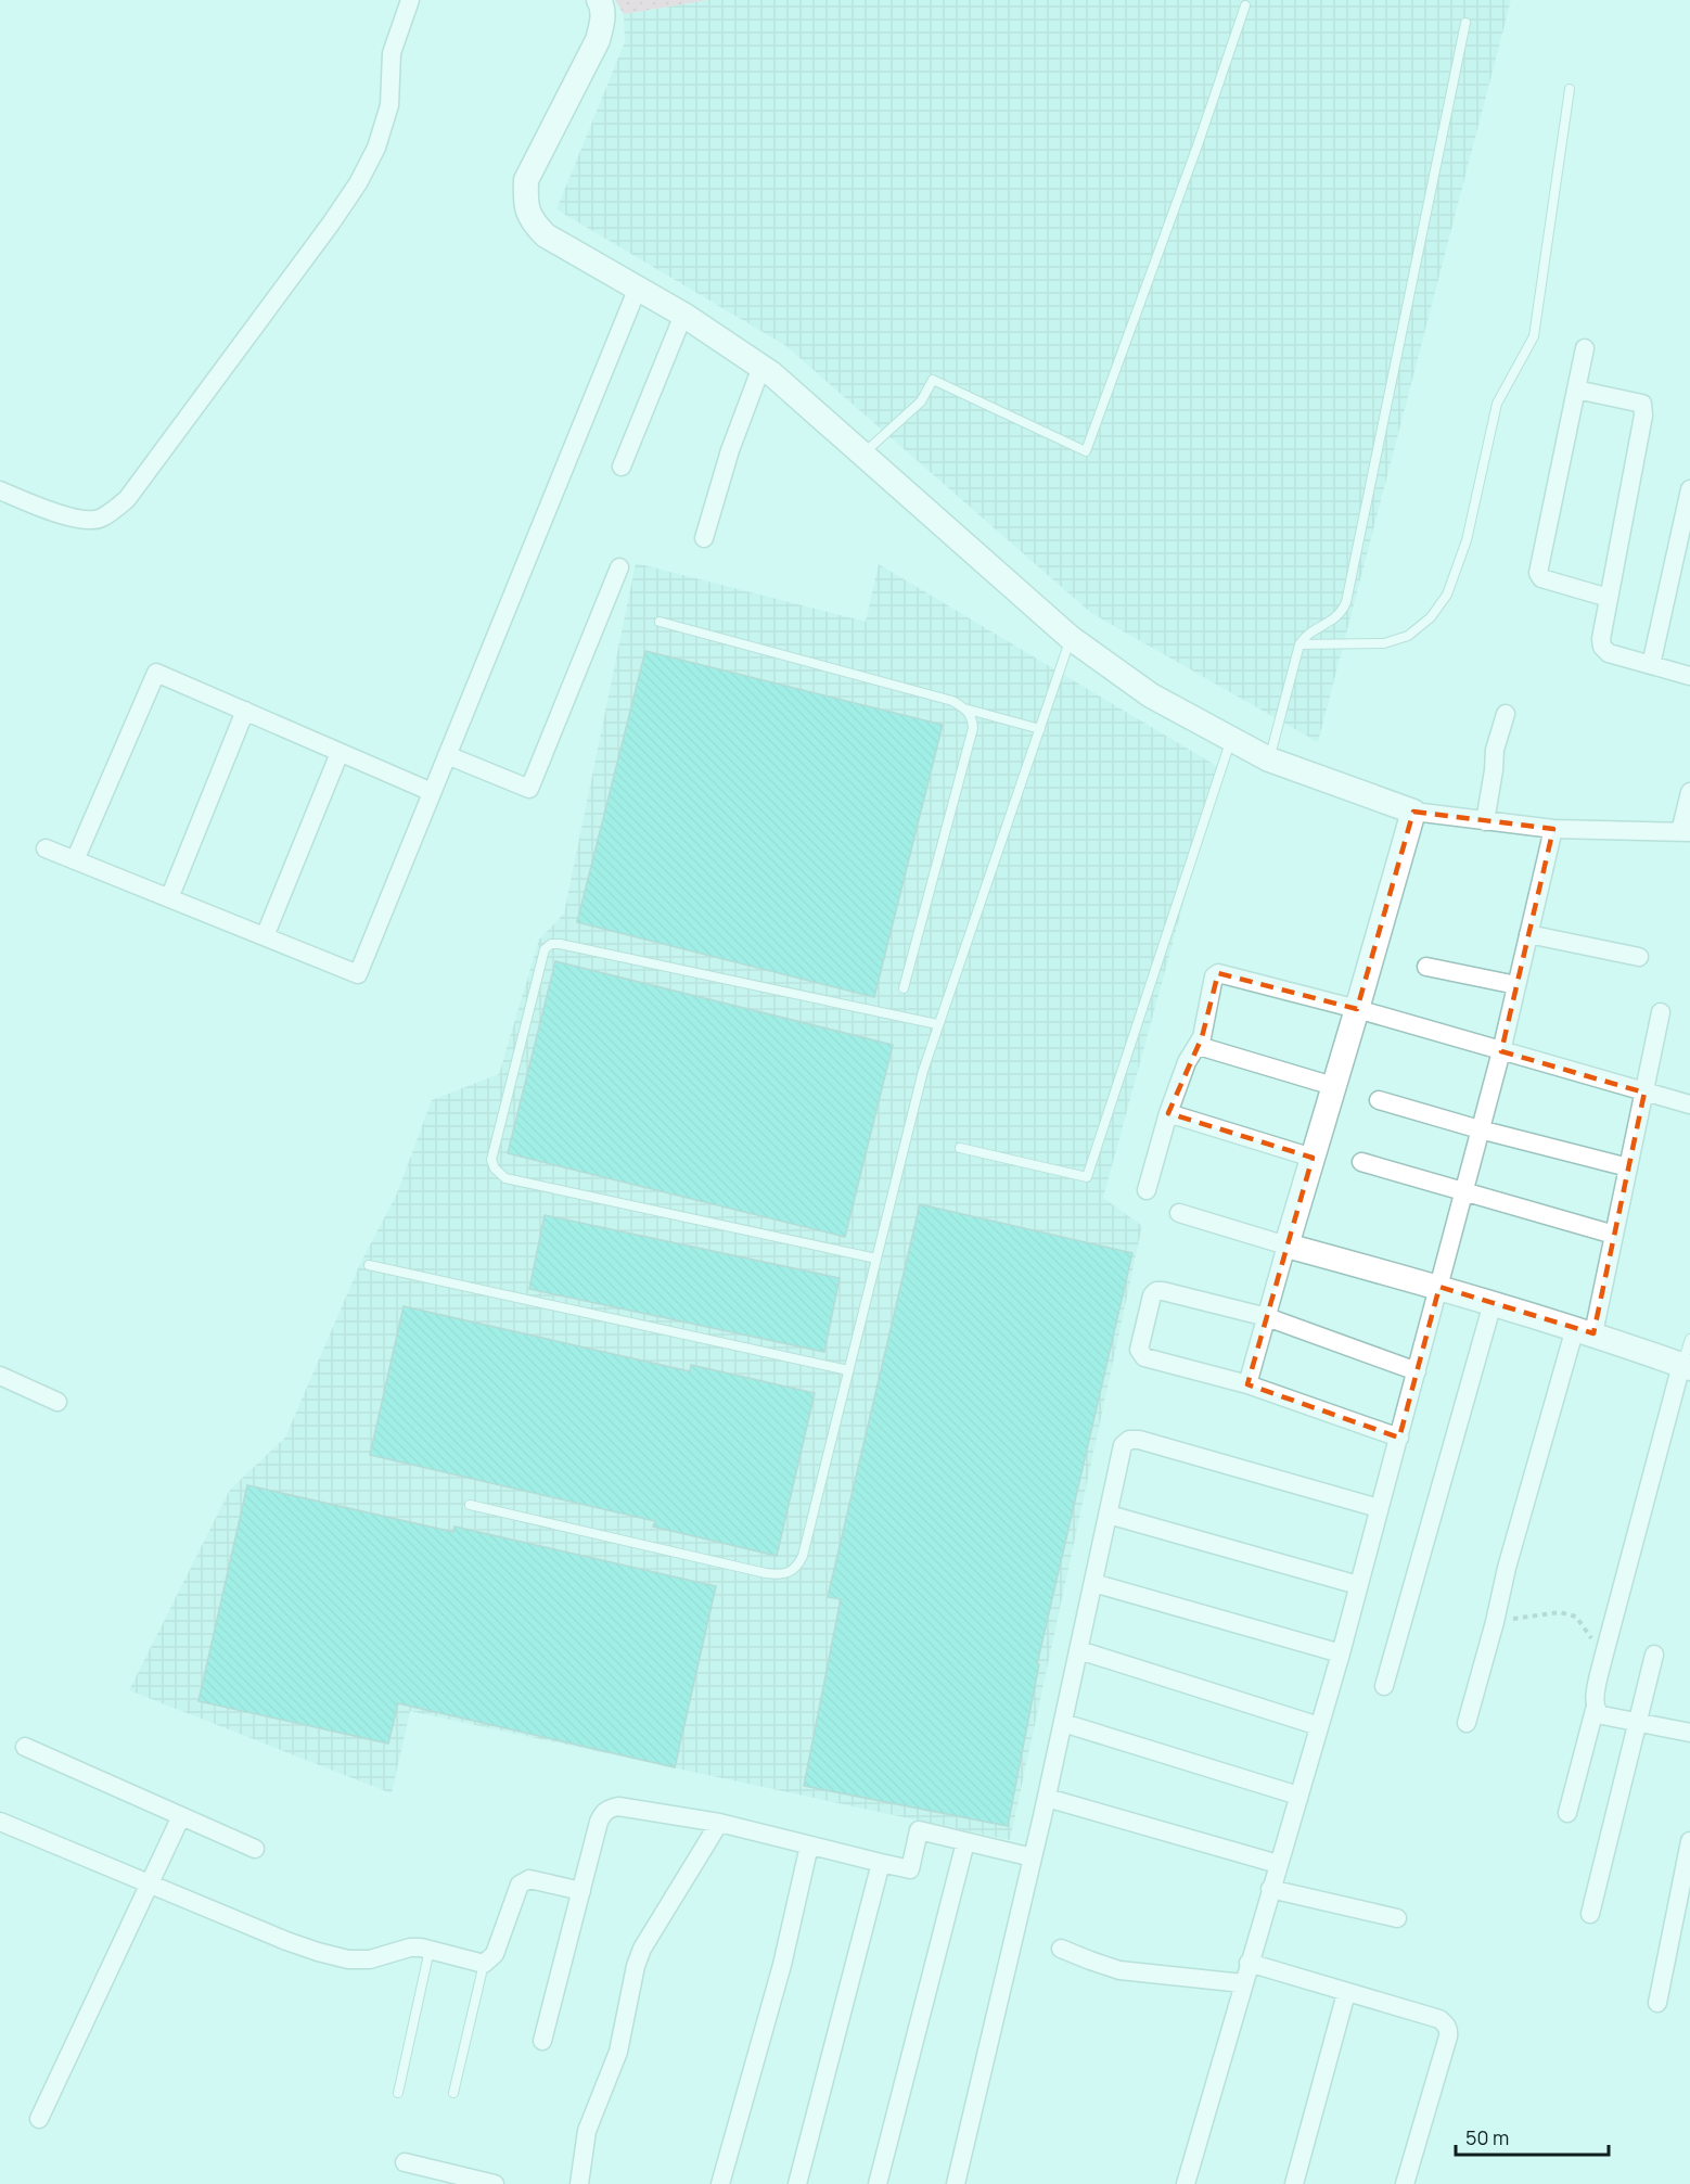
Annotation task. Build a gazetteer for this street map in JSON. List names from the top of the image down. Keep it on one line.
{"scale_bar":"50 m"}
